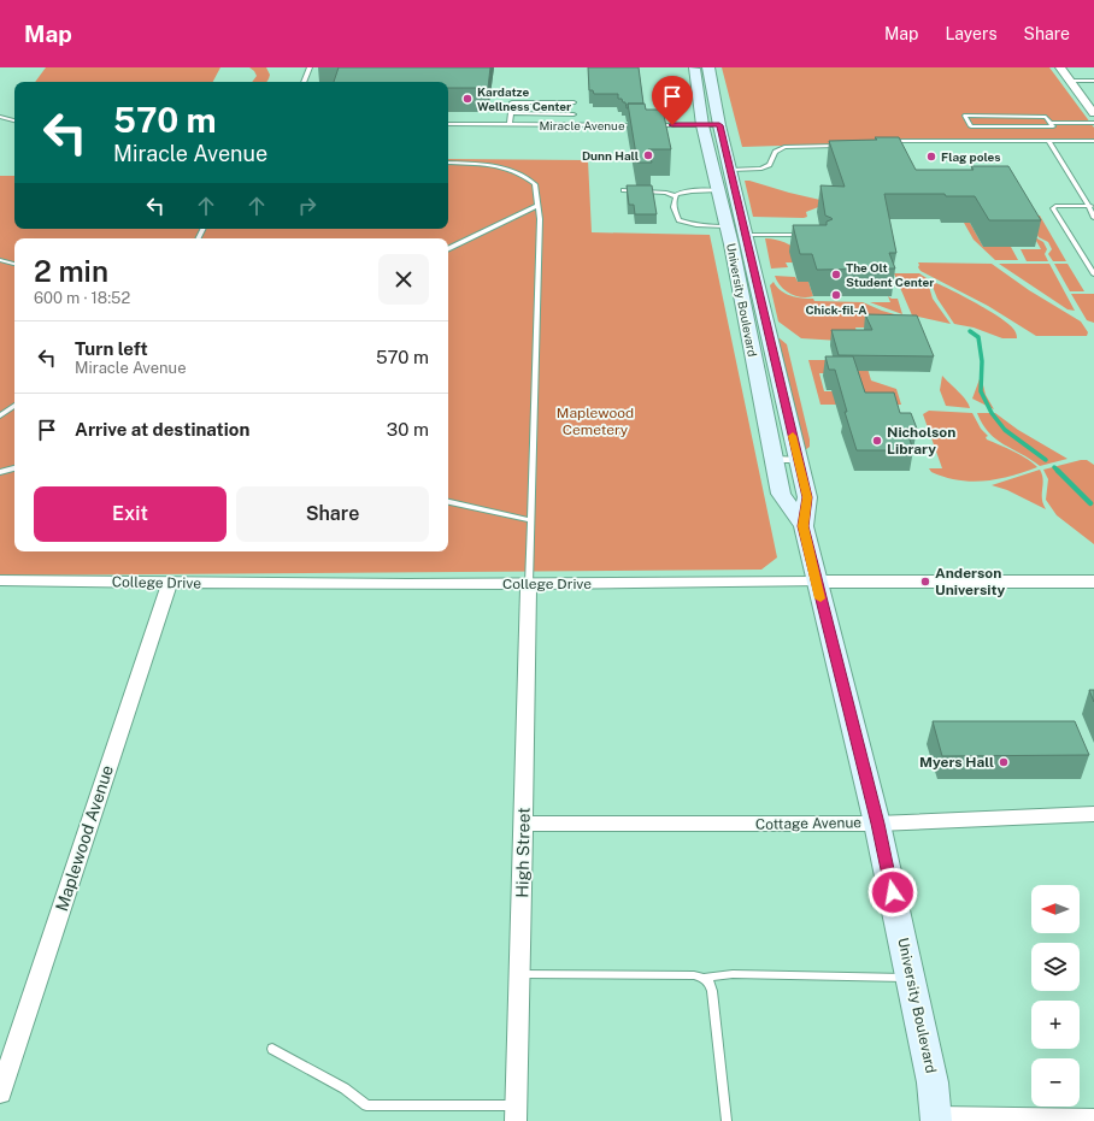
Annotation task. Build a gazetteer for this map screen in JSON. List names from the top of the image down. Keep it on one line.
{"streets":{"main road":["University Boulevard"],"street":["College Drive","Cottage Avenue","Maplewood Avenue","High Street"],"lane":["Miracle Avenue"]},"crossings":[["University Boulevard","College Drive"],["University Boulevard","Cottage Avenue"],["College Drive","Maplewood Avenue"],["College Drive","High Street"],["Cottage Avenue","High Street"]],"parks":["Maplewood Cemetery"],"places":["Kardatze Wellness Center","Dunn Hall","Flag poles","The Olt Student Center","Chick-fil-A","Nicholson Library","Anderson University","Myers Hall"],"north":"left","page":{"header":"Map","nav":["Map","Layers","Share"],"turn":["570 m","Miracle Avenue"],"heading":["2 min","600 m · 18:52"],"list":[{"name":"Turn left","note":"Miracle Avenue","value":"570 m"},{"name":"Arrive at destination","value":"30 m"}],"buttons":["Exit","Share"],"map_buttons":["+","−"]}}
